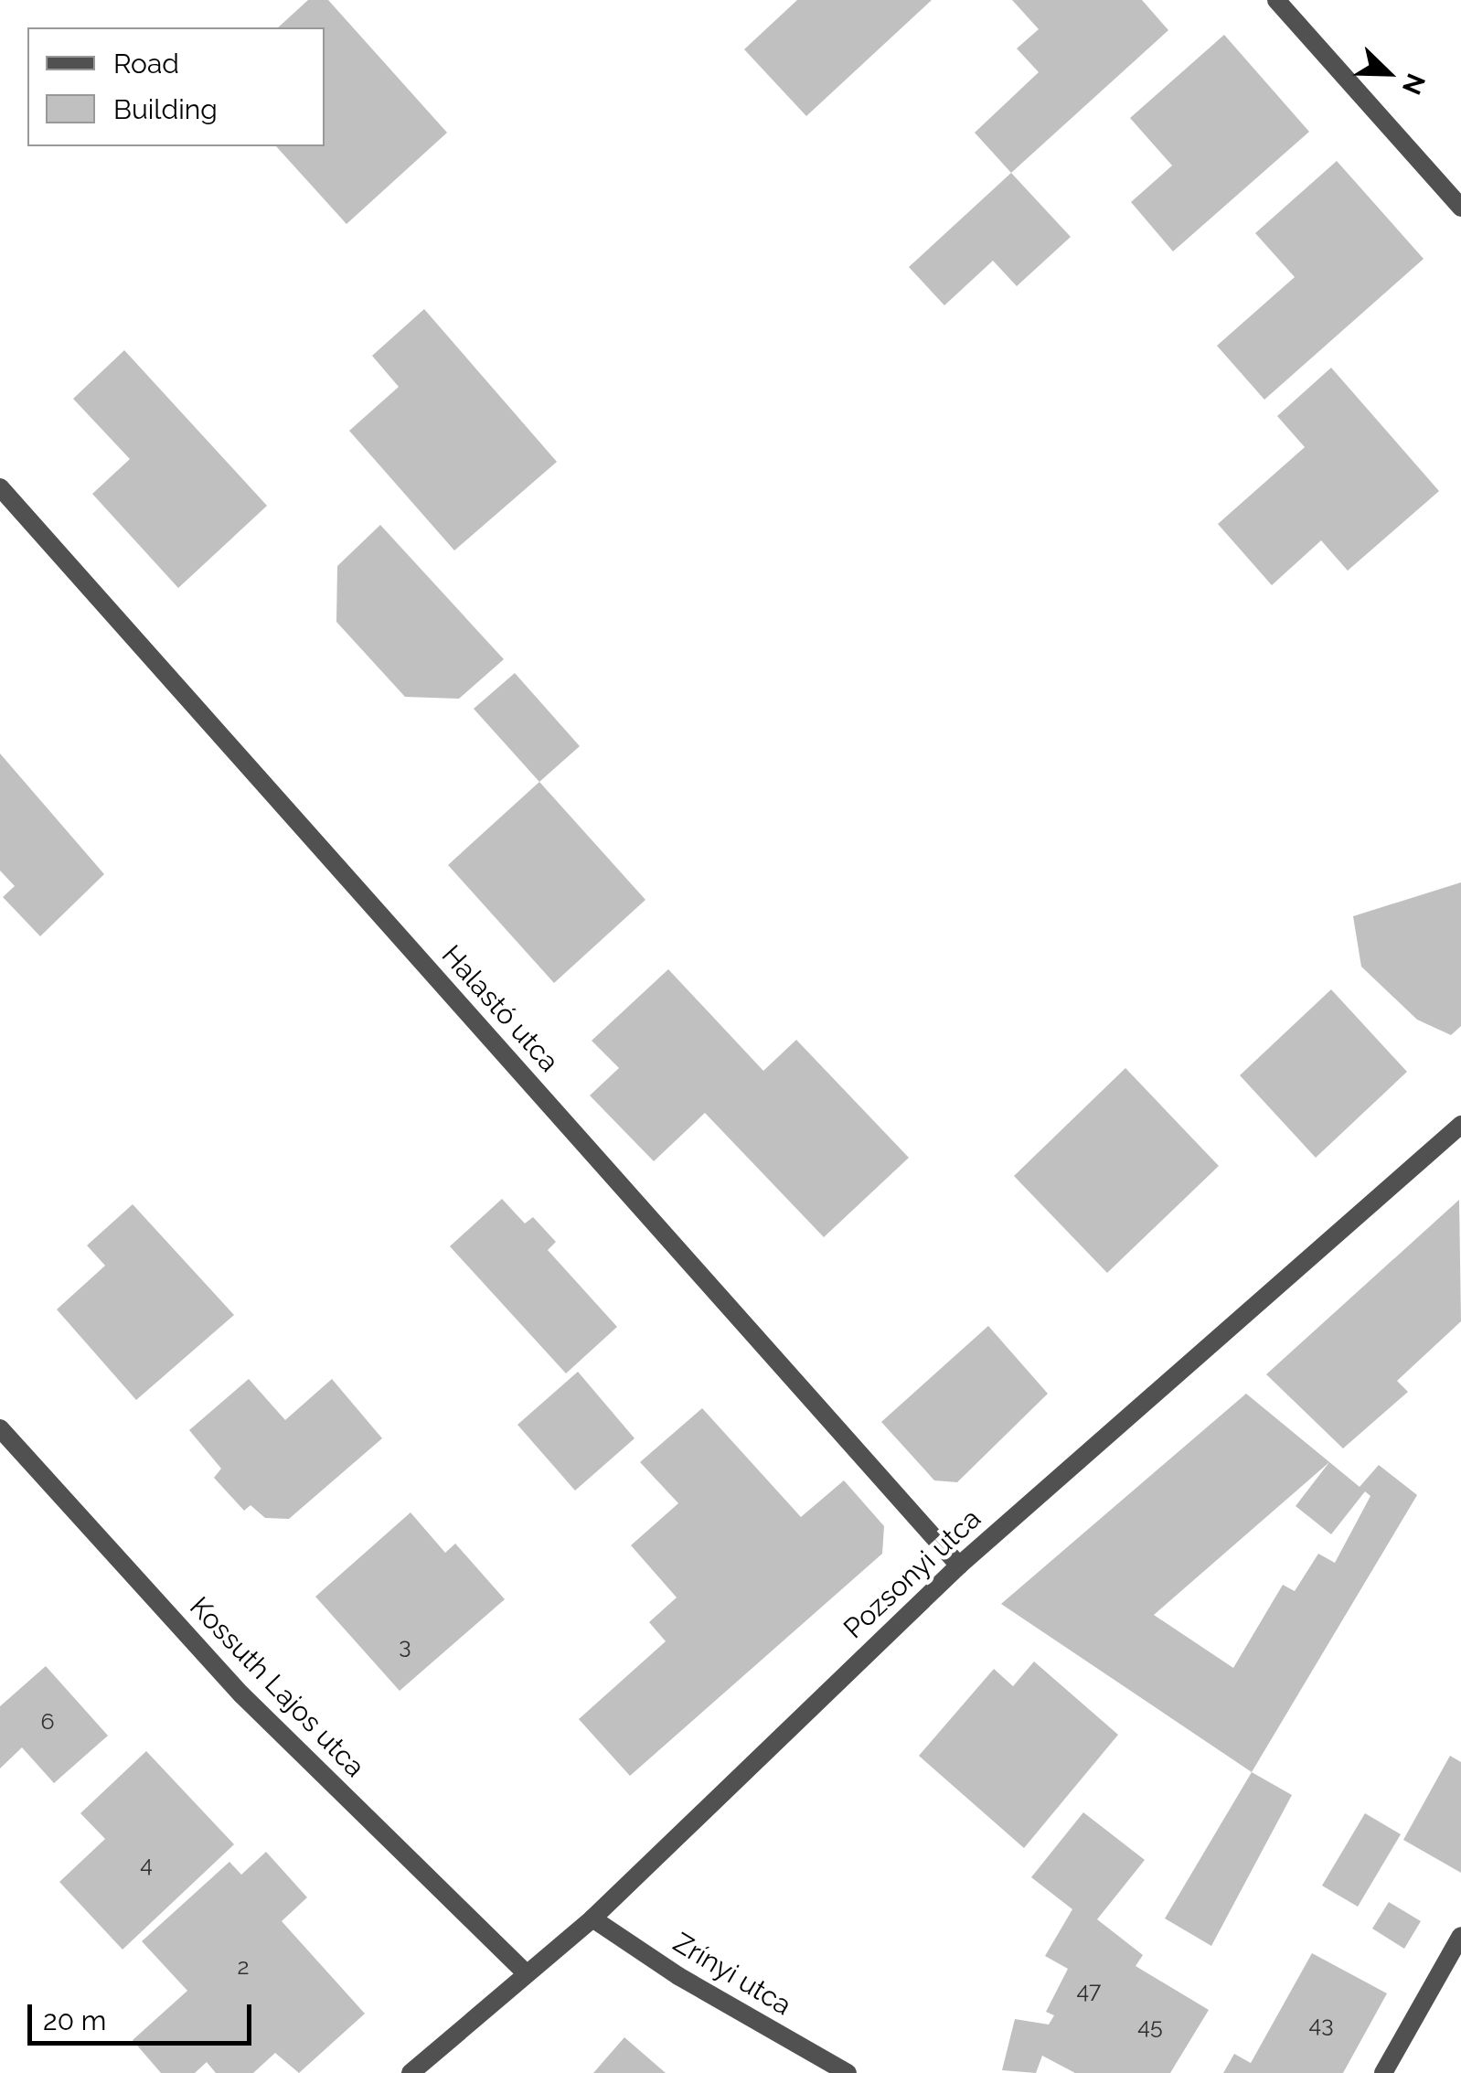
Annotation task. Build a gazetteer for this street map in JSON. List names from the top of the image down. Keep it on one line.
{"streets":{"street":["Halastó utca","Pozsonyi utca","Kossuth Lajos utca","Zrínyi utca"]},"crossings":[["Halastó utca","Pozsonyi utca"],["Pozsonyi utca","Kossuth Lajos utca"],["Pozsonyi utca","Zrínyi utca"]],"house_numbers":["3","6","4","2","47","43","45"],"legend":["Road","Building"],"scale_bar":"20 m","north":"bottom right"}
